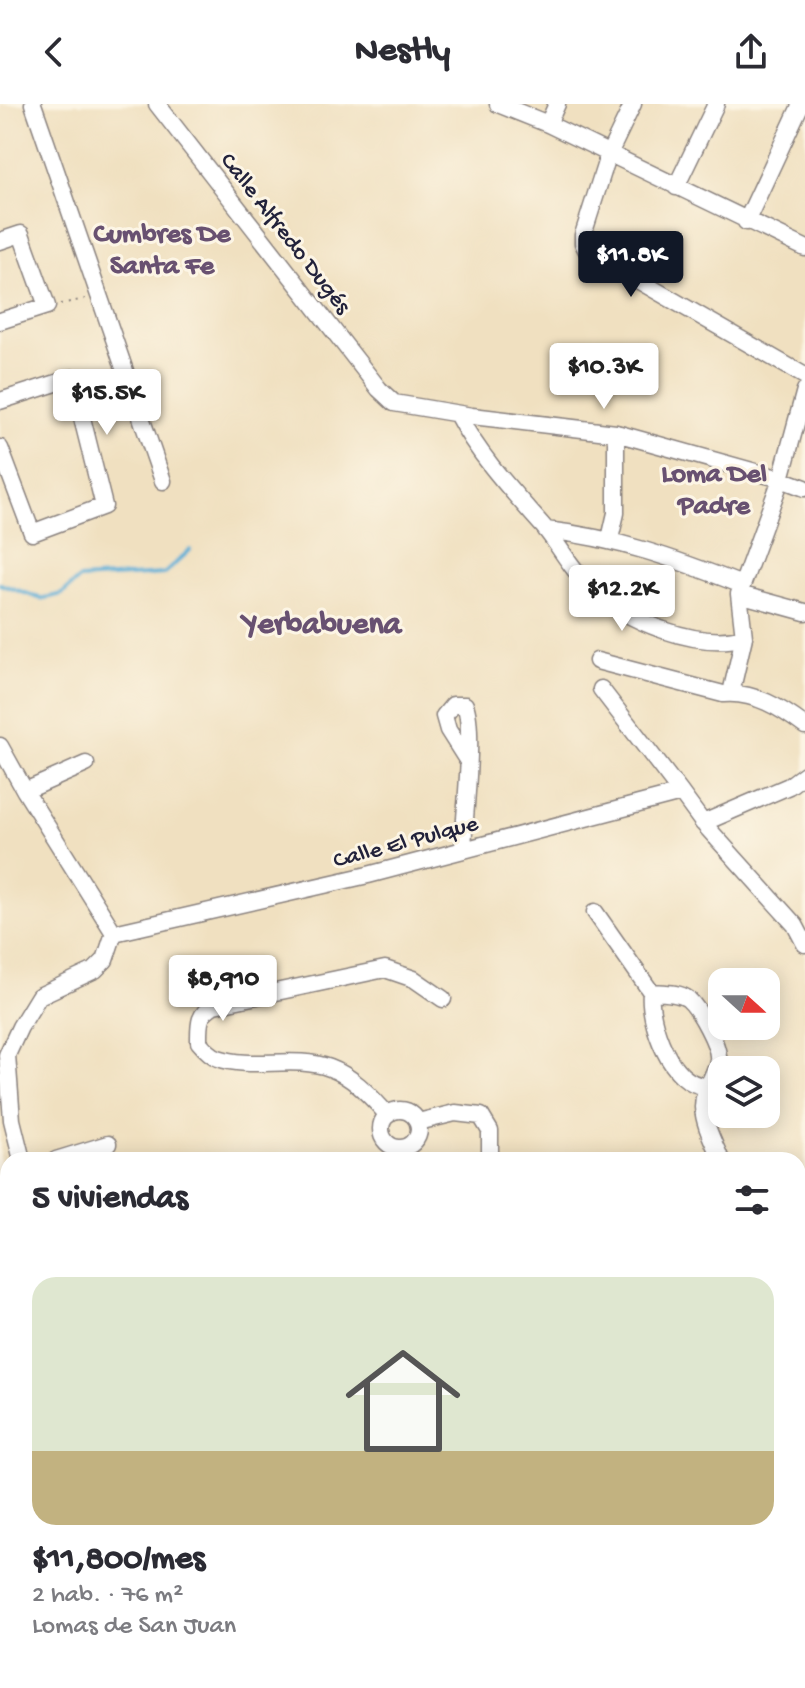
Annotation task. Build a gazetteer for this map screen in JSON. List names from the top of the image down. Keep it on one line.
{"streets":{"street":["Calle Alfredo Dugés","Calle El Pulque"]},"districts":["Cumbres De Santa Fe","Loma Del Padre","Yerbabuena"],"north":"right","page":{"header":"Nestly","price":["$11.8K","$10.3K","$15.5K","$12.2K","$8,910"],"heading":"5 viviendas","list":[{"name":"$11,800/mes","note":"2 hab. · 76 m² · Lomas de San Juan"}]}}
